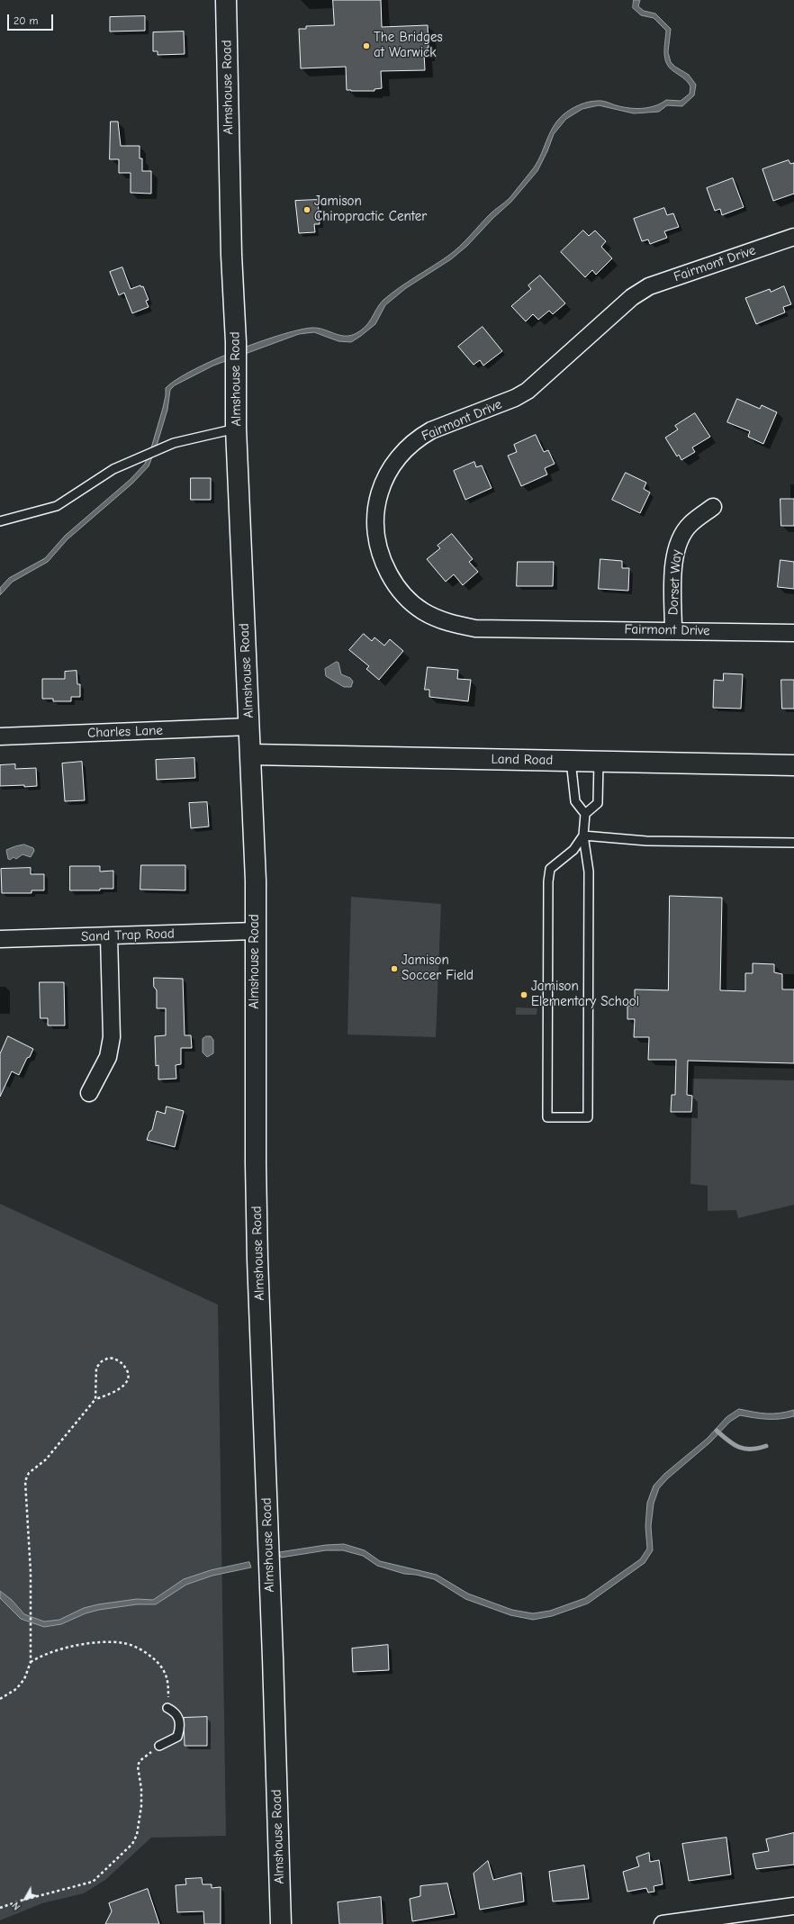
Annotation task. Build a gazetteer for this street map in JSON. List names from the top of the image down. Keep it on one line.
{"streets":{"main road":["Almshouse Road","Land Road"],"street":["Fairmont Drive","Dorset Way","Charles Lane","Sand Trap Road"]},"crossings":[["Almshouse Road","Charles Lane"],["Almshouse Road","Land Road"],["Almshouse Road","Sand Trap Road"],["Fairmont Drive","Dorset Way"]],"places":["The Bridges at Warwick","Jamison Chiropractic Center","Jamison Soccer Field","Jamison Elementary School"],"scale_bar":"20 m","north":"bottom left"}
